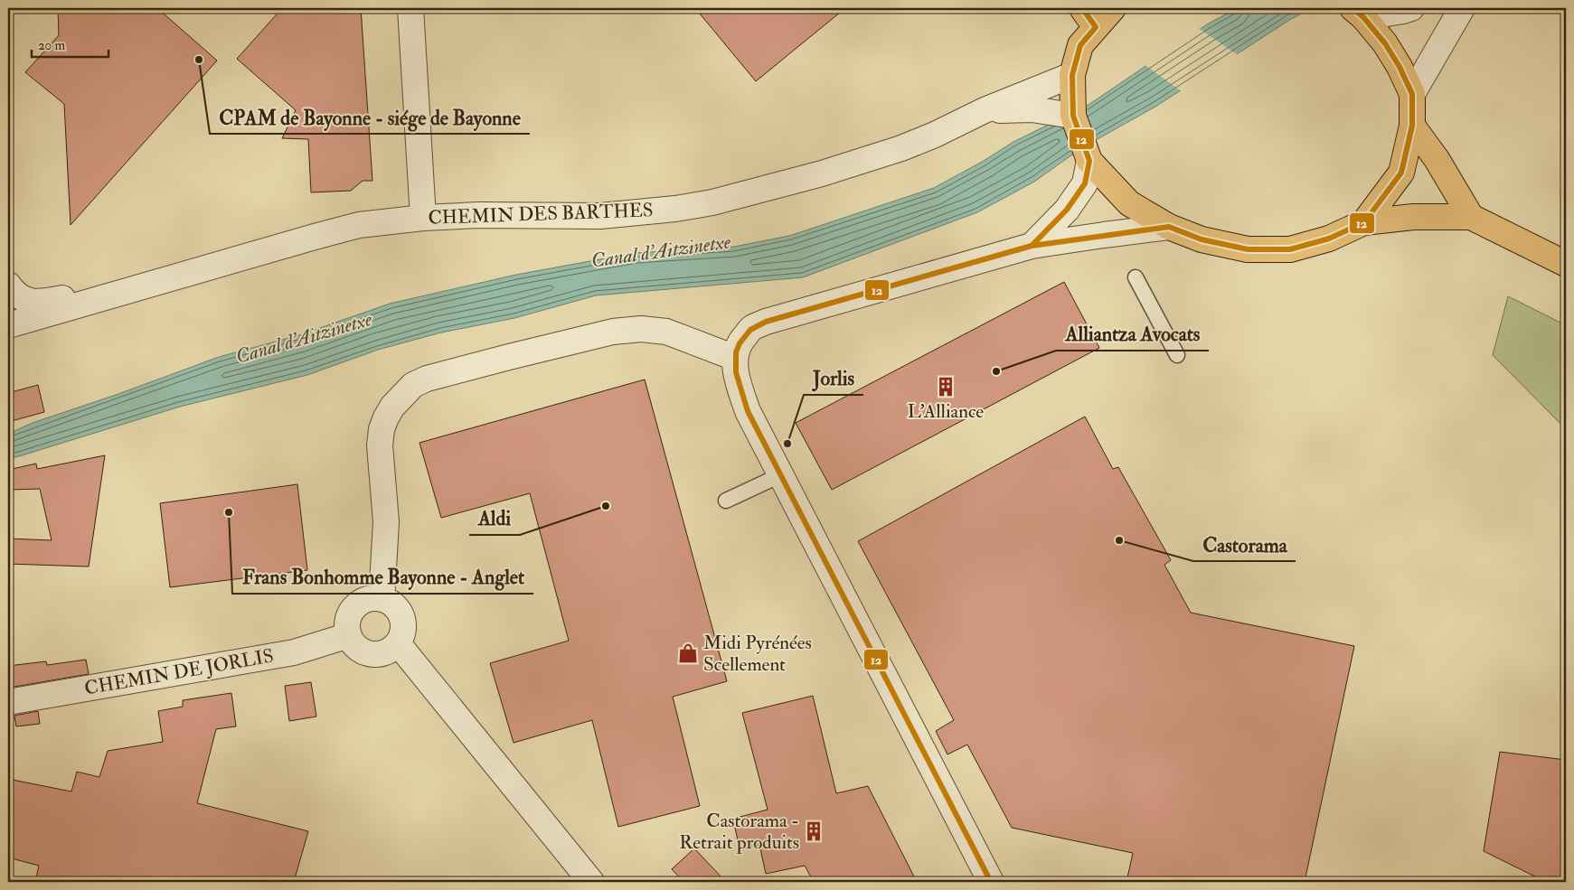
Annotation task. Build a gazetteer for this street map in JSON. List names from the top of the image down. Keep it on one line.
{"streets":{"street":["CHEMIN DES BARTHES","CHEMIN DE JORLIS"]},"water":["Canal d'Aitzinetxe"],"places":{"other":["CPAM de Bayonne - siége de Bayonne","Alliantza Avocats","Jorlis","Aldi","Frans Bonhomme Bayonne - Anglet","Castorama"],"building":["L'Alliance","Castorama - Retrait produits"],"shop":["Midi Pyrénées Scellement"]},"lines":["transit line 12"],"scale_bar":"20 m"}
